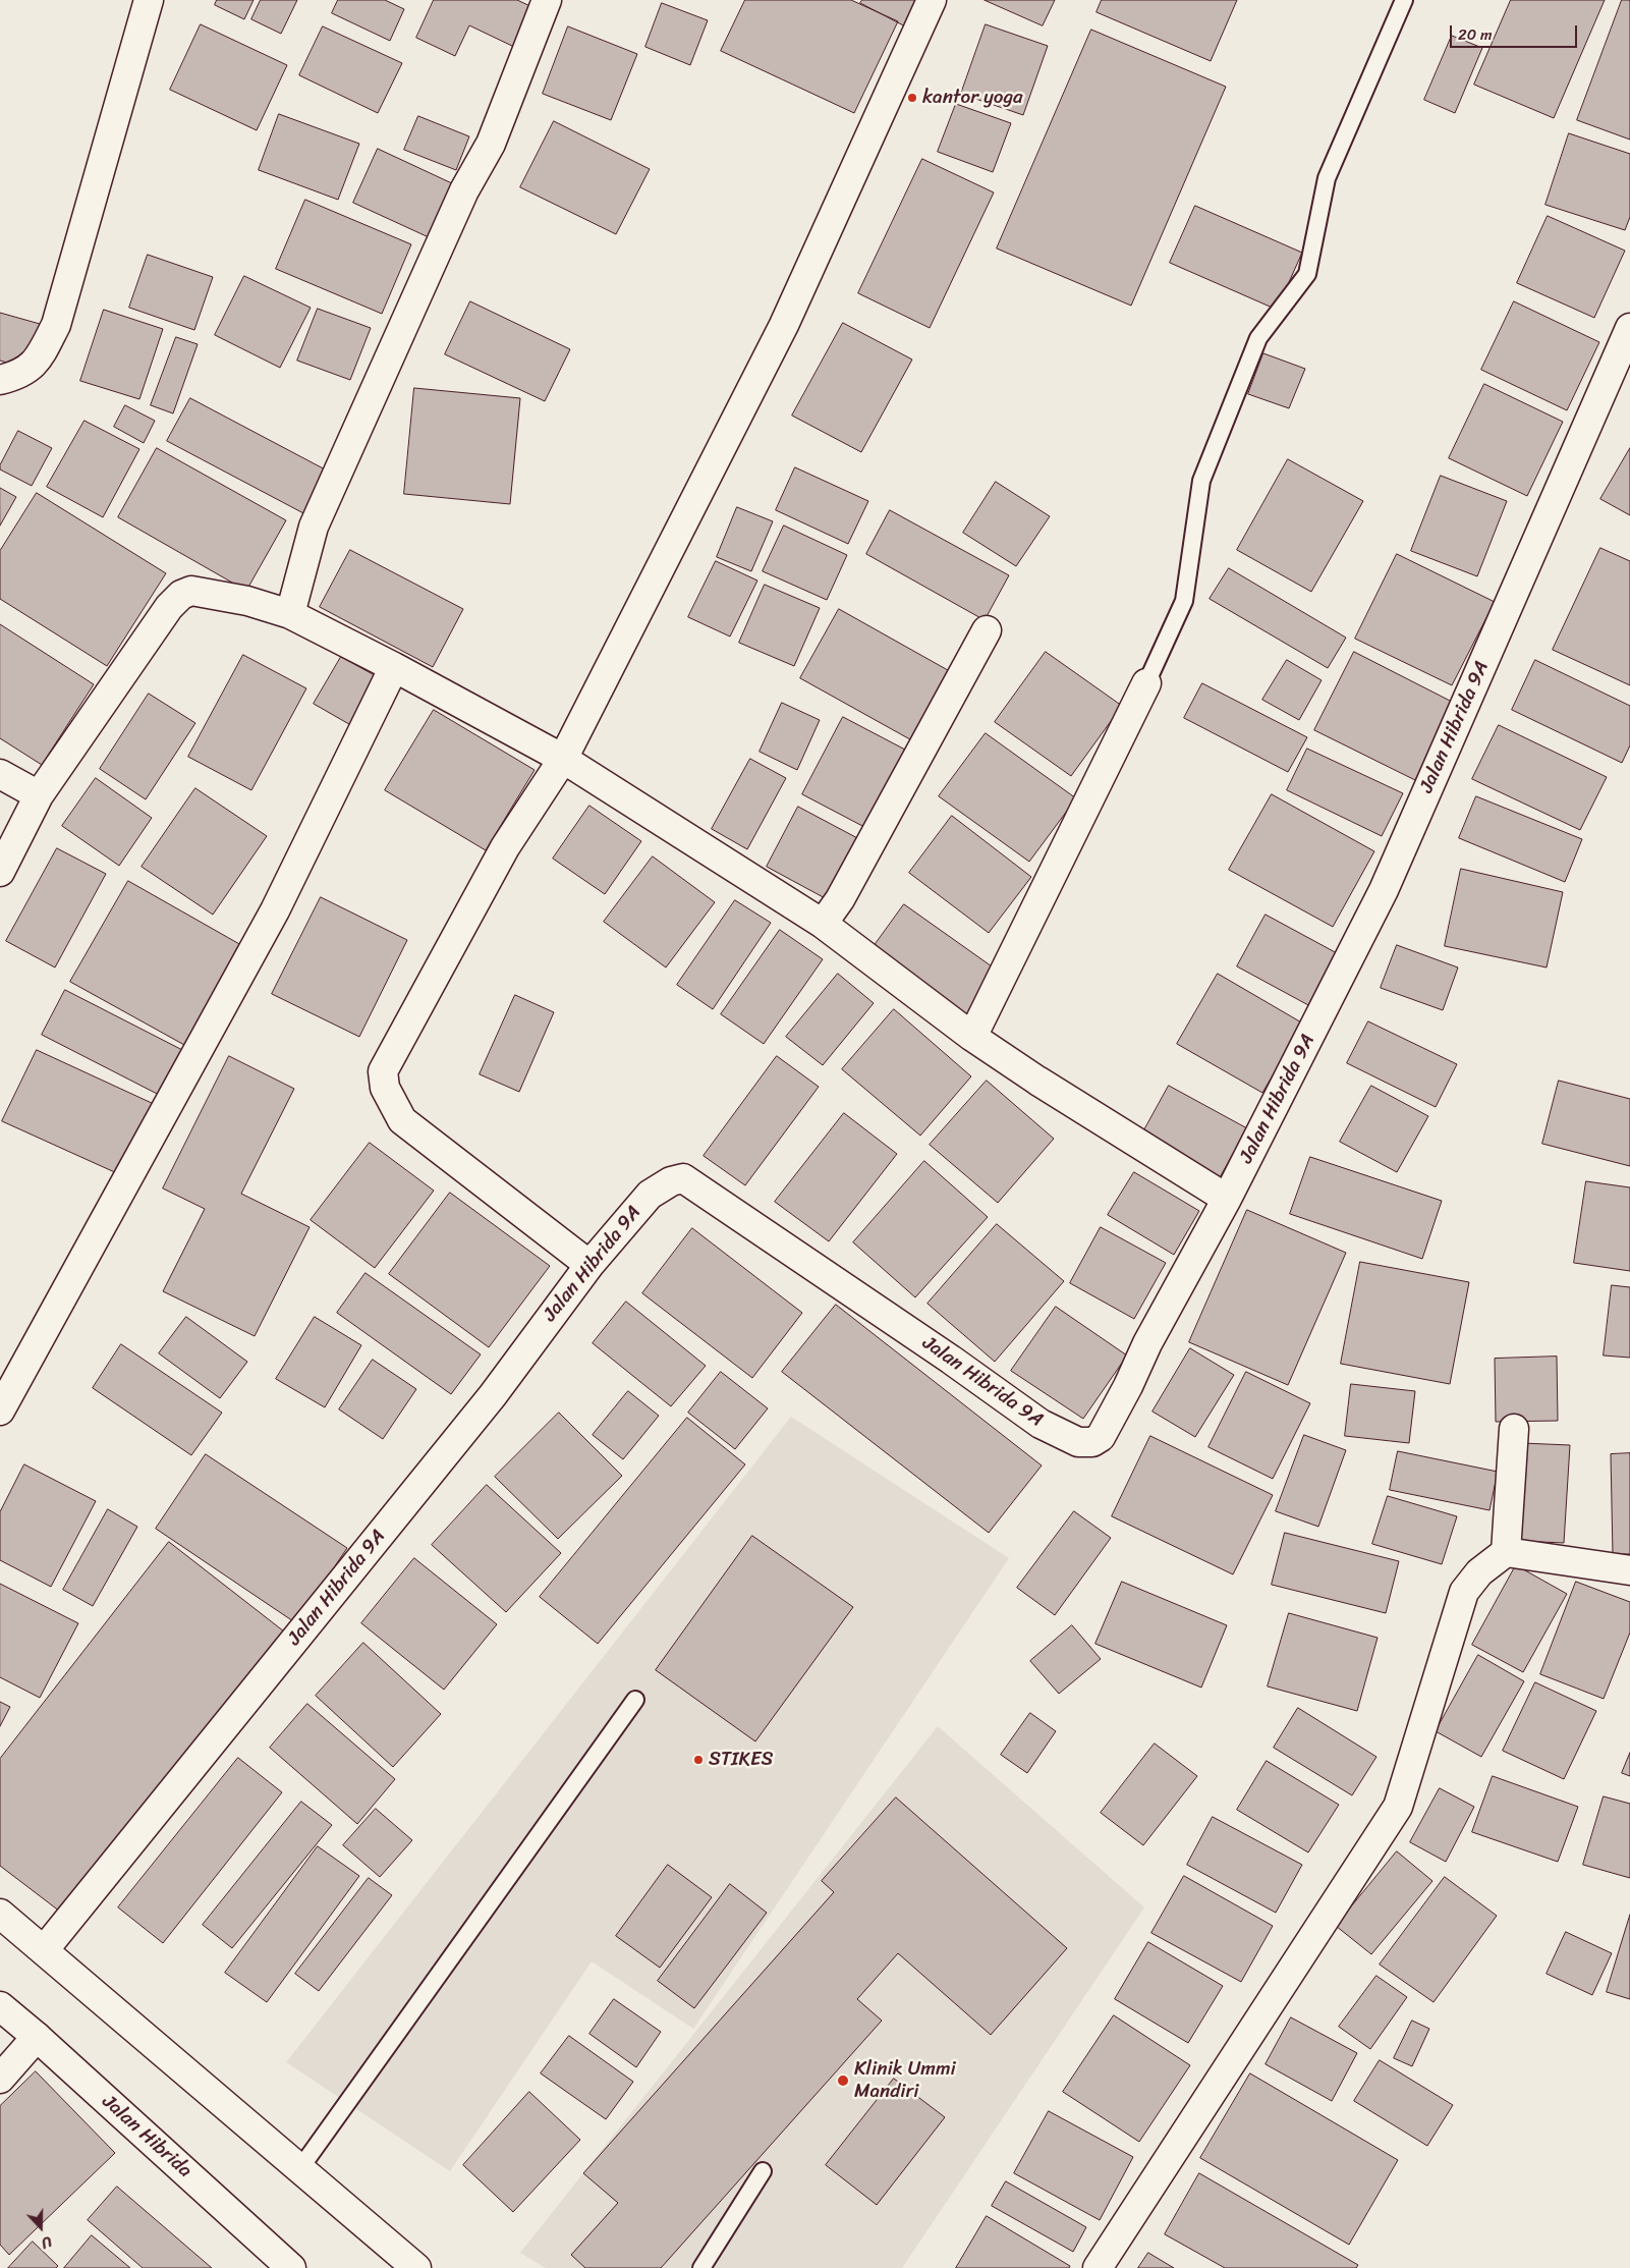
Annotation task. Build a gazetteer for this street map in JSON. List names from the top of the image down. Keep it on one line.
{"streets":{"street":["Jalan Hibrida 9A","Jalan Hibrida"]},"places":["kantor yoga","STIKES","Klinik Ummi Mandiri"],"scale_bar":"20 m","north":"bottom"}
